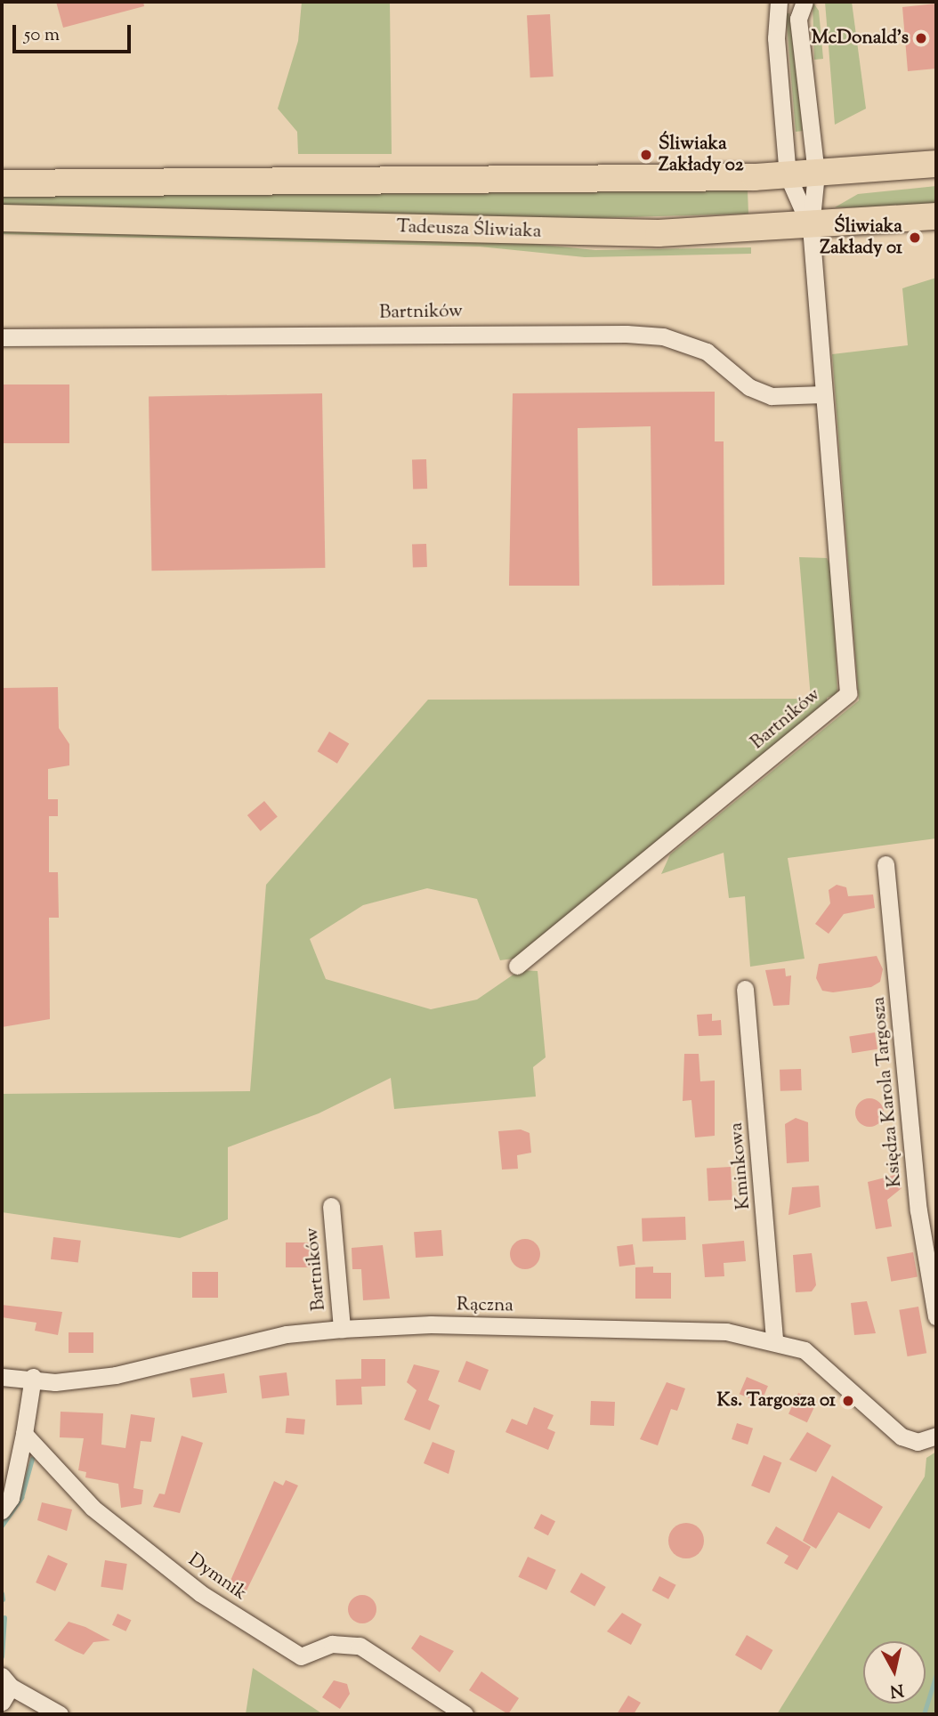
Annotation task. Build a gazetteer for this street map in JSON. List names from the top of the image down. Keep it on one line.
{"streets":{"main road":["Tadeusza Śliwiaka"],"street":["Bartników","Księdza Karola Targosza","Kminkowa","Rączna","Dymnik"]},"crossings":[["Tadeusza Śliwiaka","Bartników"],["Bartników","Rączna"],["Kminkowa","Rączna"]],"places":["McDonald's","Śliwiaka Zakłady 02","Śliwiaka Zakłady 01","Ks. Targosza 01"],"scale_bar":"50 m","north":"bottom"}
